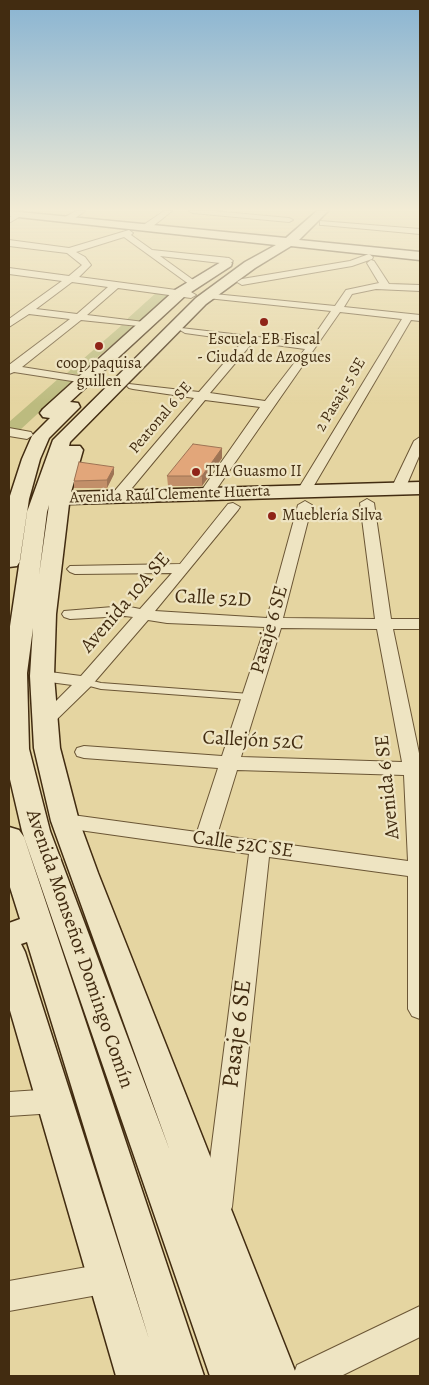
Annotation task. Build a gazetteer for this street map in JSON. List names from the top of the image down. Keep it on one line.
{"streets":{"main road":["Avenida Raúl Clemente Huerta","Avenida Monseñor Domingo Comín"],"street":["2 Pasaje 5 SE","Peatonal 6 SE","Calle 52D","Avenida 10A SE","Pasaje 6 SE","Callejón 52C","Avenida 6 SE","Calle 52C SE"]},"crossings":[["2 Pasaje 5 SE","Avenida Raúl Clemente Huerta"],["2 Pasaje 5 SE","Pasaje 6 SE"],["Peatonal 6 SE","Avenida Raúl Clemente Huerta"],["Avenida Raúl Clemente Huerta","Avenida 10A SE"],["Avenida Raúl Clemente Huerta","Pasaje 6 SE"],["Avenida Raúl Clemente Huerta","Avenida 6 SE"],["Avenida Raúl Clemente Huerta","Avenida Monseñor Domingo Comín"],["Calle 52D","Avenida 10A SE"],["Calle 52D","Pasaje 6 SE"],["Calle 52D","Avenida 6 SE"],["Avenida 10A SE","Avenida Monseñor Domingo Comín"],["Pasaje 6 SE","Callejón 52C"],["Pasaje 6 SE","Calle 52C SE"],["Pasaje 6 SE","Avenida Monseñor Domingo Comín"],["Callejón 52C","Avenida 6 SE"],["Avenida 6 SE","Calle 52C SE"],["Calle 52C SE","Avenida Monseñor Domingo Comín"]],"places":["Escuela EB Fiscal - Ciudad de Azogues","coop paquisa guillen","TIA Guasmo II","Mueblería Silva"]}
